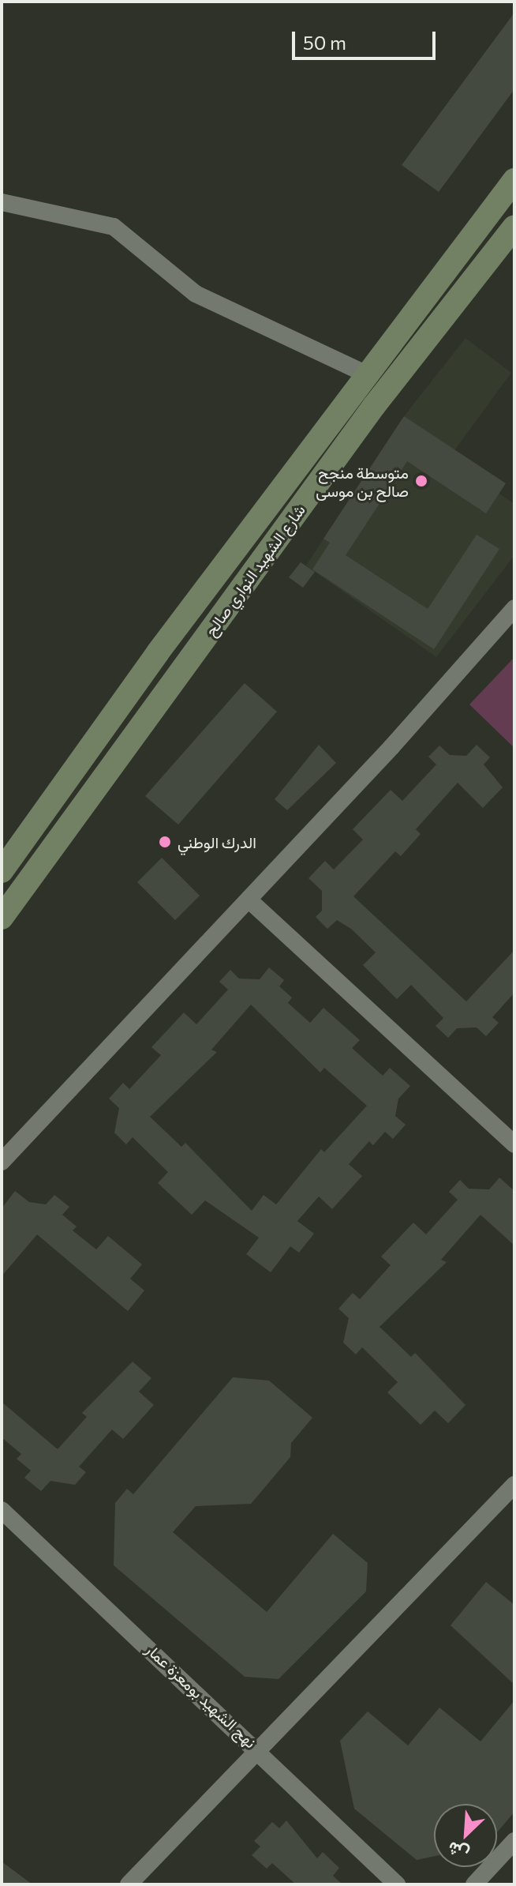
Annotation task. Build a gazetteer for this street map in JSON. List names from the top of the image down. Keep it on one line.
{"streets":{"street":["شارع الشهيد النواري صالح","نهج الشهيد بومعزة عمار"]},"places":["متوسطة منجح صالح بن موسى","الدرك الوطني"],"scale_bar":"50 m","north":"bottom left"}
